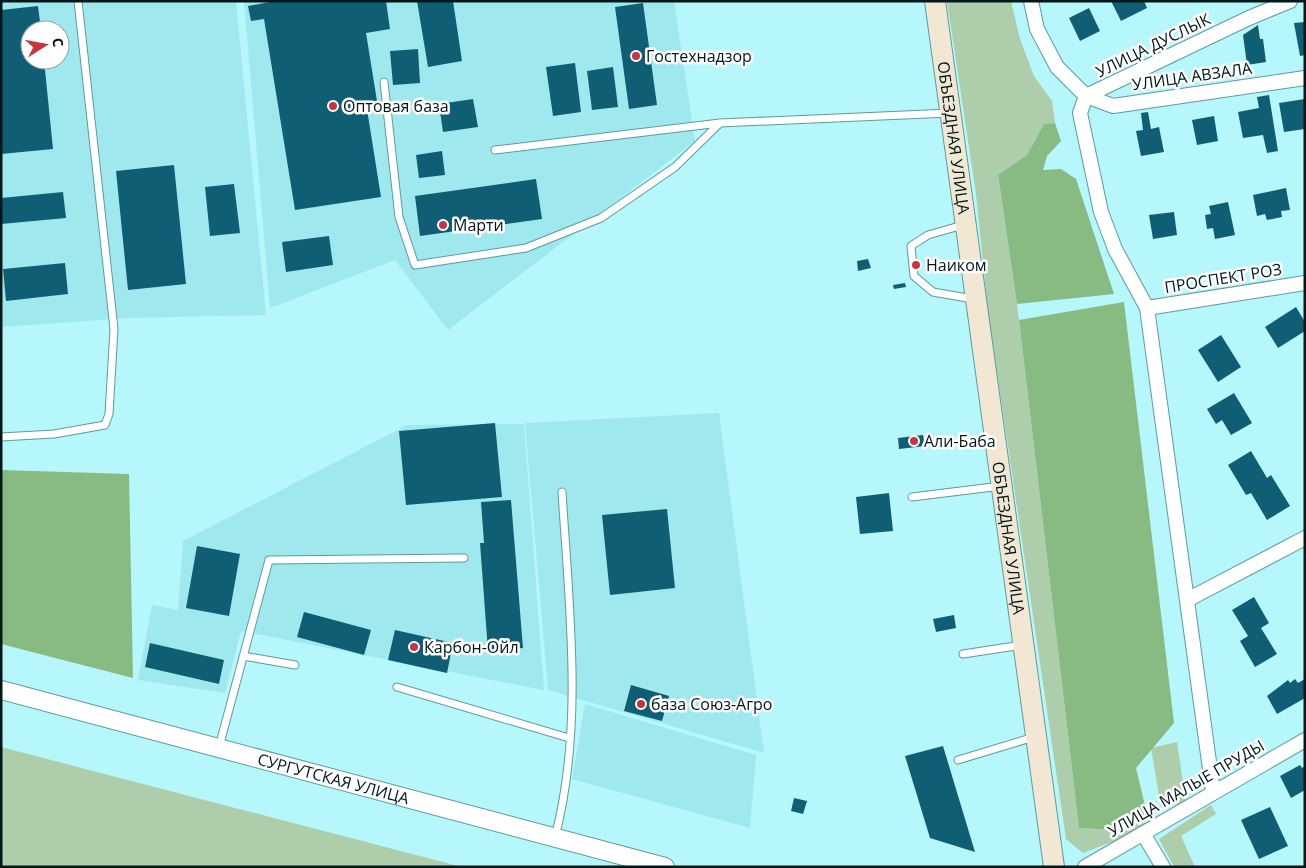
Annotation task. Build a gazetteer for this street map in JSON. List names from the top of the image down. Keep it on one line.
{"streets":{"main road":["ОБЪЕЗДНАЯ УЛИЦА"],"street":["УЛИЦА ДУСЛЫК","УЛИЦА АВЗАЛА","ПРОСПЕКТ РОЗ","СУРГУТСКАЯ УЛИЦА","УЛИЦА МАЛЫЕ ПРУДЫ"]},"crossings":[["УЛИЦА ДУСЛЫК","УЛИЦА АВЗАЛА"]],"places":["Гостехнадзор","Оптовая база","Марти","Наиком","Али-Баба","Карбон-Ойл","база Союз-Агро"],"north":"right"}
